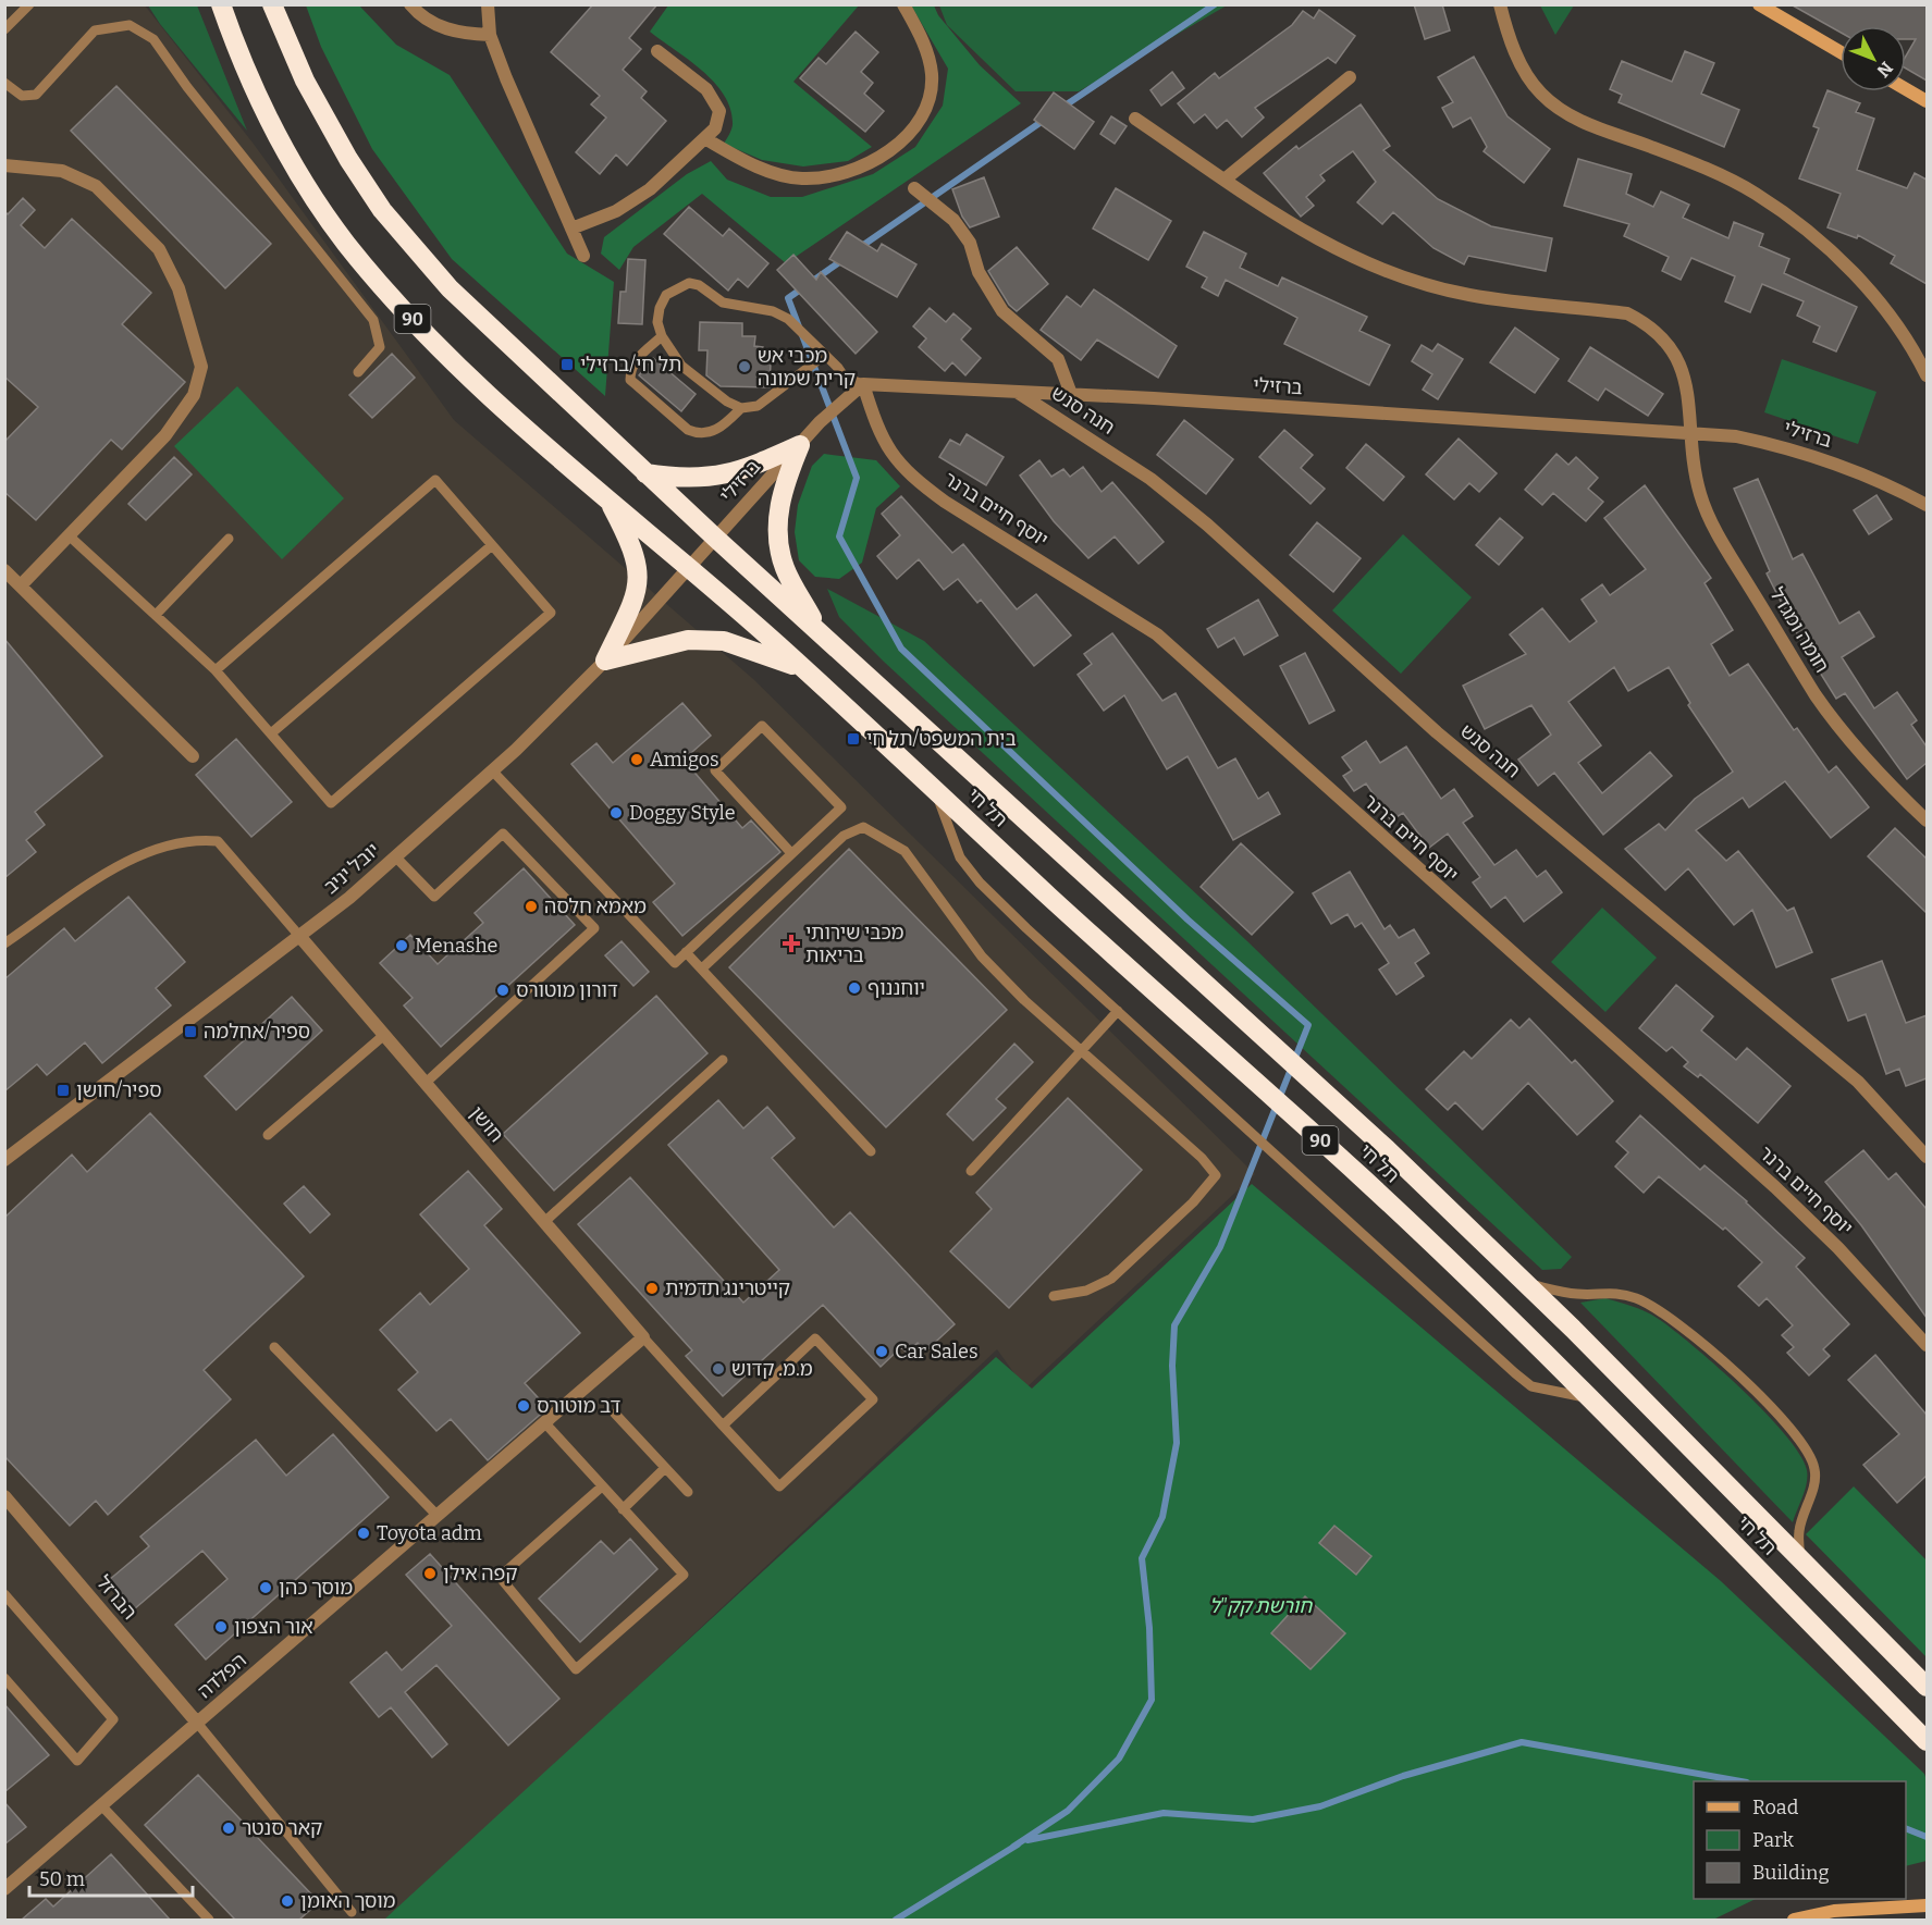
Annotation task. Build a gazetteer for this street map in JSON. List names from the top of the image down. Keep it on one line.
{"streets":{"highway":["90","תל חי"],"street":["ברזילי","חנה סנש","יוסף חיים ברנר","חומה ומגדל","יובל יניב","חושן","הברזל","הפלדה"]},"crossings":[["90","ברזילי"],["90","תל חי"],["90","יובל יניב"],["ברזילי","חנה סנש"],["ברזילי","יוסף חיים ברנר"],["ברזילי","חומה ומגדל"],["ברזילי","תל חי"],["ברזילי","יובל יניב"],["תל חי","יובל יניב"],["יובל יניב","חושן"],["חושן","הפלדה"],["הברזל","הפלדה"]],"parks":["חורשת קק\"ל"],"places":{"transit":["תל חי/ברזילי","בית המשפט/תל חי","ספיר/אחלמה","ספיר/חושן"],"other":["מכבי אש קרית שמונה","Amigos","Doggy Style","מאמא חלסה","Menashe","יוחננוף","דורון מוטורס","קייטרינג תדמית","Car Sales","מ.מ. קדוש","דב מוטורס","Toyota adm","קפה אילן","מוסך כהן","אור הצפון","קאר סנטר","מוסך האומן"],"health":["מכבי שירותי בריאות"]},"legend":["Road","Park","Building"],"scale_bar":"50 m","north":"bottom right"}
